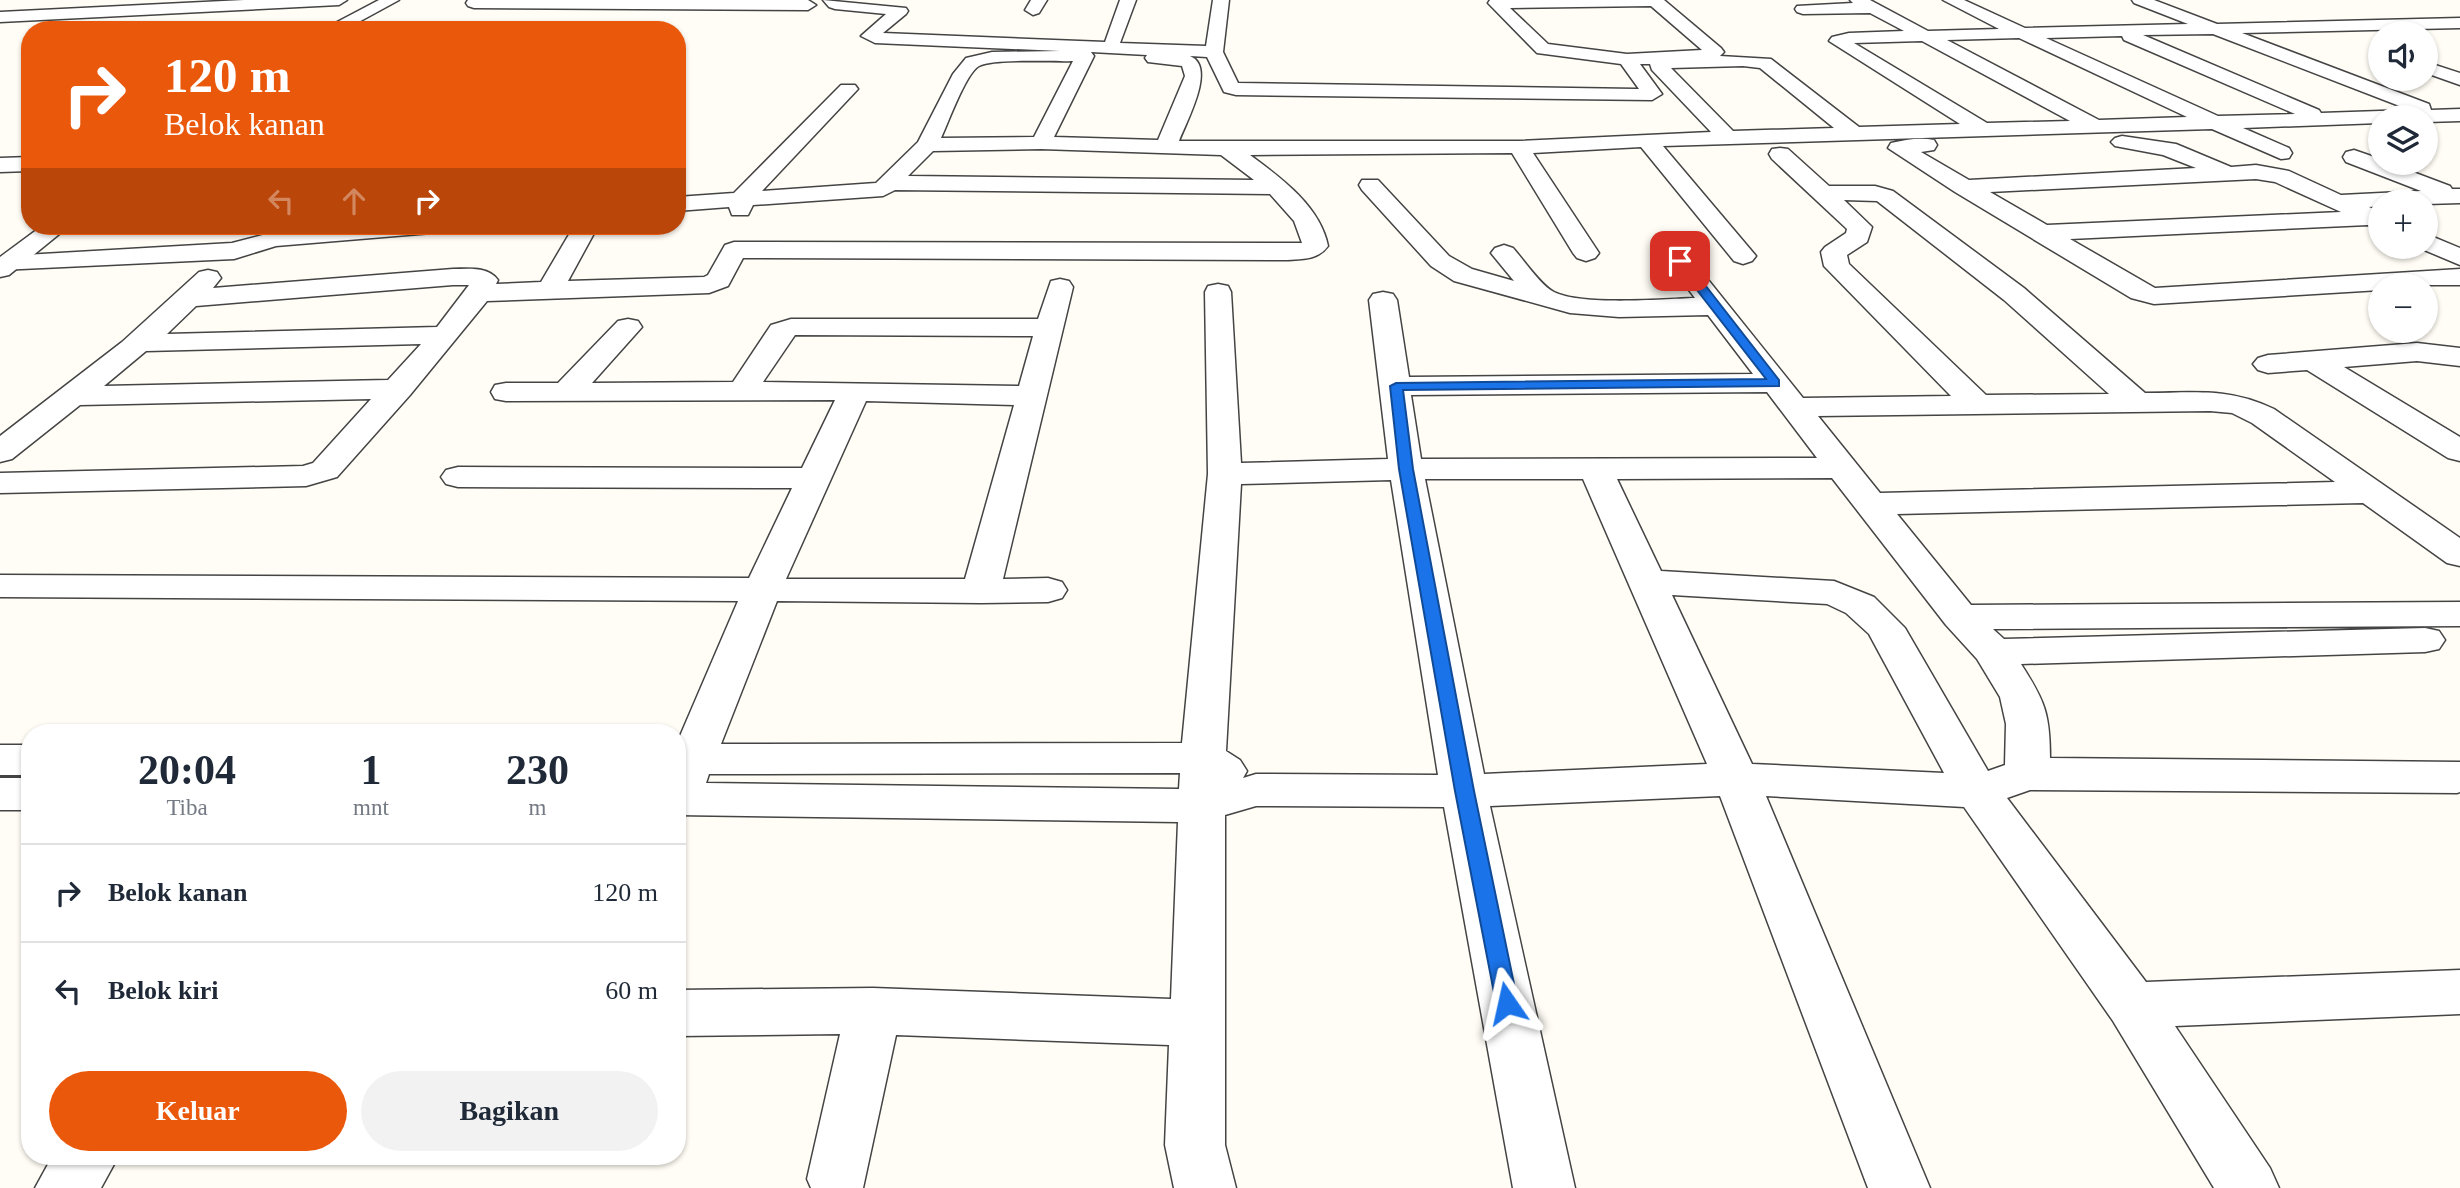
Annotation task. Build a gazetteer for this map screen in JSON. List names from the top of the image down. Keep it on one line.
{"page":{"map_buttons":["+","−"],"turn":["120 m","Belok kanan"],"eta":["20:04","Tiba","1","mnt","230","m"],"list":[{"name":"Belok kanan","value":"120 m"},{"name":"Belok kiri","value":"60 m"}],"buttons":["Keluar","Bagikan"]}}
